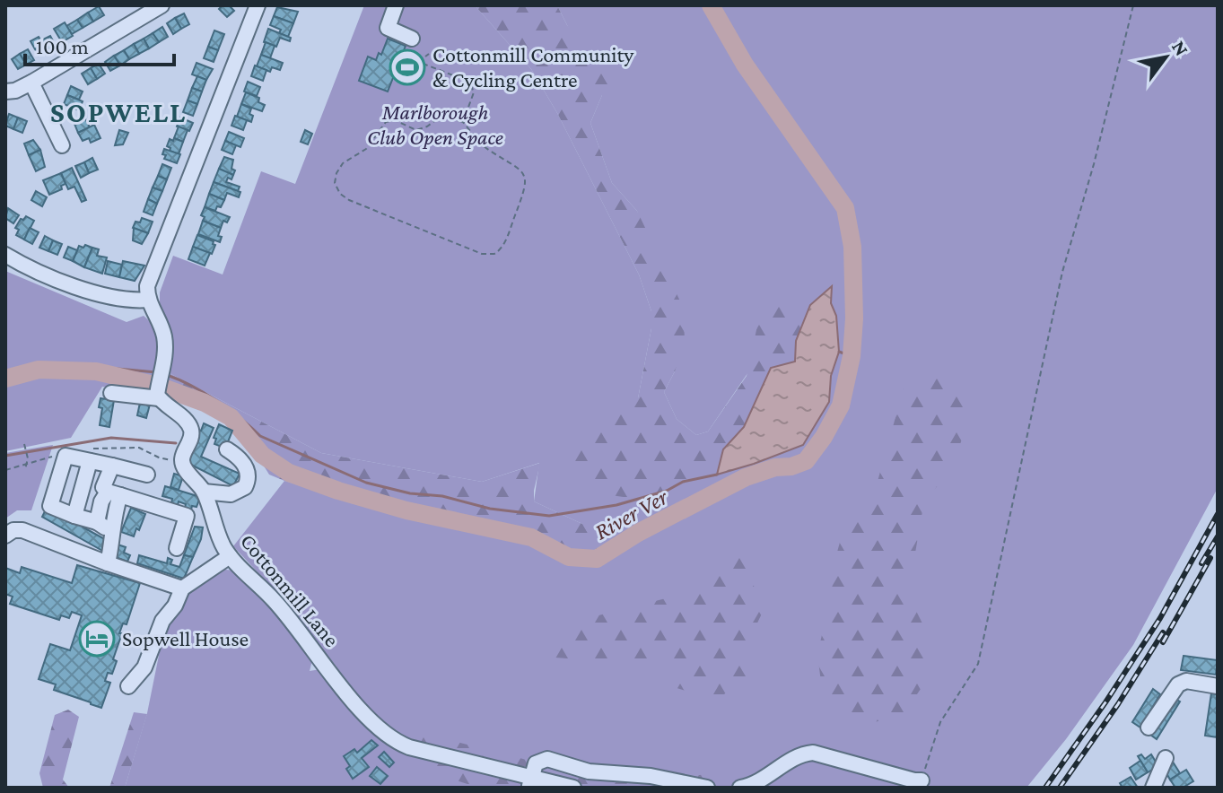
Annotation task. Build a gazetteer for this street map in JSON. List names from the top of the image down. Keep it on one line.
{"streets":{"street":["Cottonmill Lane"]},"districts":["SOPWELL"],"water":["River Ver"],"parks":["Marlborough Club Open Space"],"places":{"sports":["Cottonmill Community & Cycling Centre"],"hotel":["Sopwell House"]},"scale_bar":"100 m","north":"top right"}
